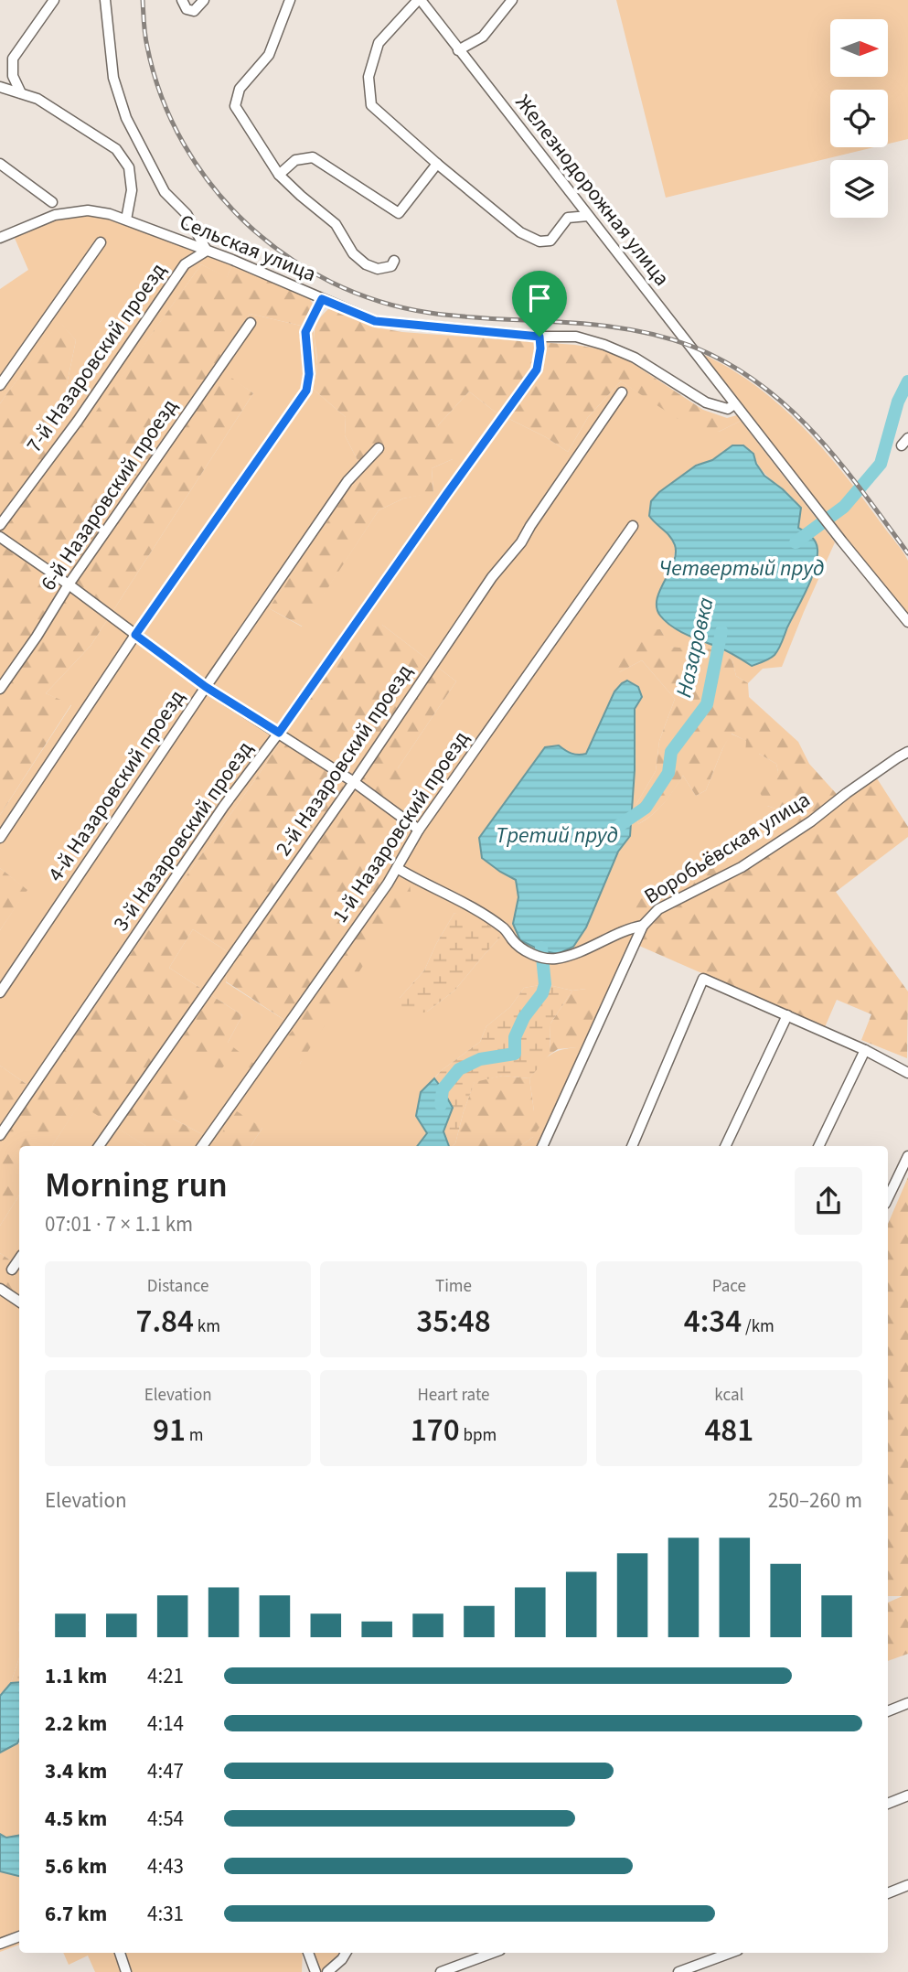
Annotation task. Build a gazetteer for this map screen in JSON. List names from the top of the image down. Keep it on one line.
{"streets":{"street":["Железнодорожная улица","Сельская улица","7-й Назаровский проезд","6-й Назаровский проезд","2-й Назаровский проезд","4-й Назаровский проезд","1-й Назаровский проезд","3-й Назаровский проезд","Воробьёвская улица"]},"crossings":[["Железнодорожная улица","Сельская улица"],["Сельская улица","7-й Назаровский проезд"],["Сельская улица","3-й Назаровский проезд"]],"water":["Четвертый пруд","Назаровка","Третий пруд"],"north":"right","page":{"heading":["Morning run","07:01 · 7 × 1.1 km"],"stats":[["Distance","7.84 km"],["Time","35:48"],["Pace","4:34 /km"],["Elevation","91 m"],["Heart rate","170 bpm"],["kcal","481"]],"chart":["Elevation","250–260 m"],"list":[{"name":"1.1 km","note":"4:21"},{"name":"2.2 km","note":"4:14"},{"name":"3.4 km","note":"4:47"},{"name":"4.5 km","note":"4:54"},{"name":"5.6 km","note":"4:43"},{"name":"6.7 km","note":"4:31"}]}}
